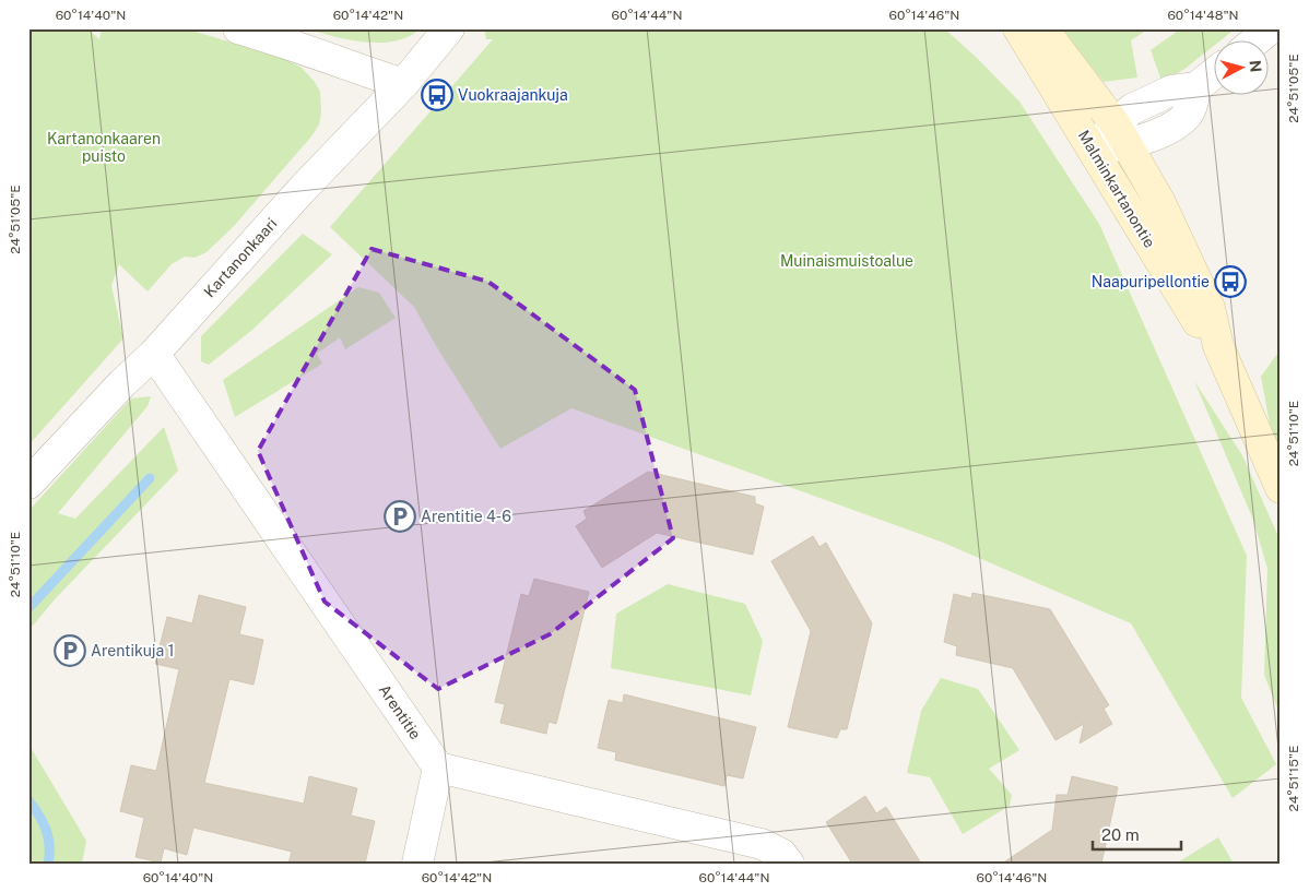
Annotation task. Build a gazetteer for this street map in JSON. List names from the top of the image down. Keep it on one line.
{"streets":{"main road":["Malminkartanontie"],"street":["Kartanonkaari","Arentitie"]},"crossings":[["Kartanonkaari","Arentitie"]],"parks":["Kartanonkaaren puisto","Muinaismuistoalue"],"places":{"bus stop":["Vuokraajankuja","Naapuripellontie"],"parking":["Arentitie 4-6","Arentikuja 1"]},"scale_bar":"20 m","north":"right","coordinates":["60°14'40\"N","60°14'42\"N","60°14'44\"N","60°14'46\"N","60°14'48\"N","24°51'05\"E","24°51'10\"E","24°51'15\"E"]}
